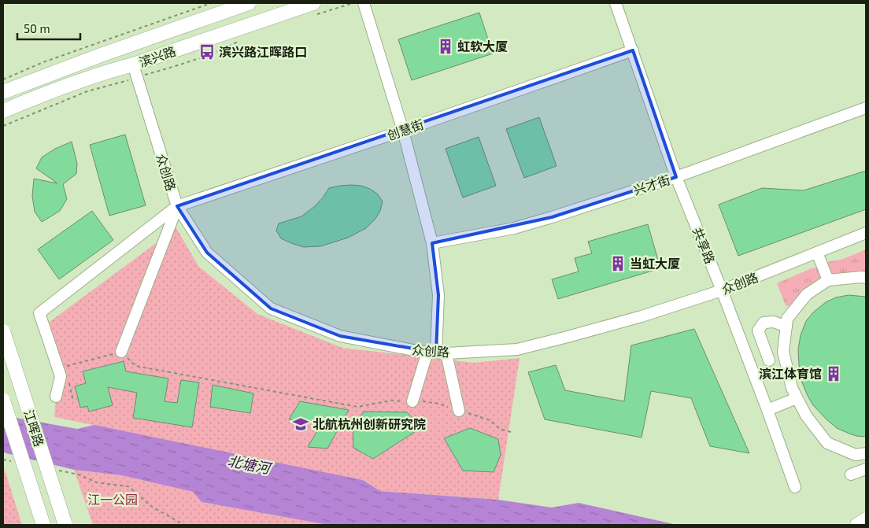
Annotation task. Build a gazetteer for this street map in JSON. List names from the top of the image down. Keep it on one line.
{"streets":{"main road":["滨兴路","江晖路"],"street":["创慧街","众创路","兴才街","共享路"]},"crossings":[["滨兴路","众创路"],["创慧街","众创路"],["创慧街","共享路"],["众创路","共享路"],["兴才街","共享路"]],"water":["北塘河"],"parks":["江一公园"],"places":{"building":["虹软大厦","当虹大厦","滨江体育馆"],"bus stop":["滨兴路江晖路口"],"school or university":["北航杭州创新研究院"]},"scale_bar":"50 m"}
